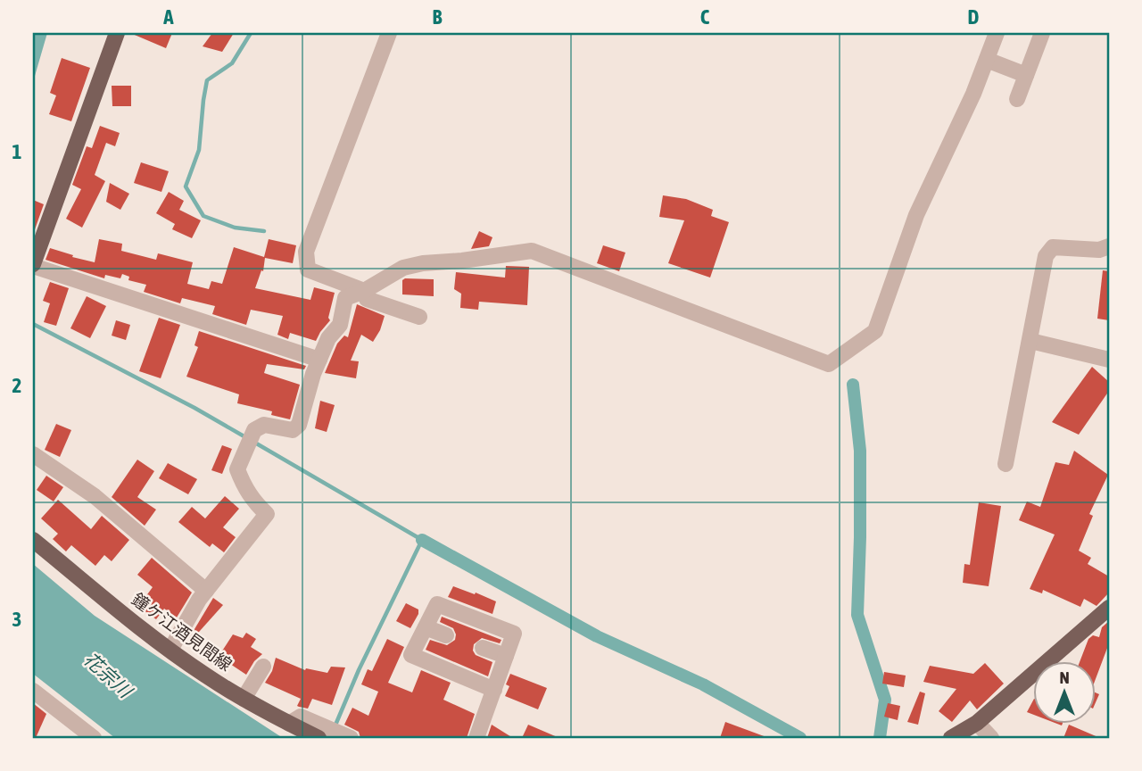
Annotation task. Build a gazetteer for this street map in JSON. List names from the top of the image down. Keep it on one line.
{"streets":{"main road":["鐘ケ江酒見間線"]},"water":["花宗川"],"north":"top","grid":{"columns":["A","B","C","D"],"rows":["1","2","3"]}}
